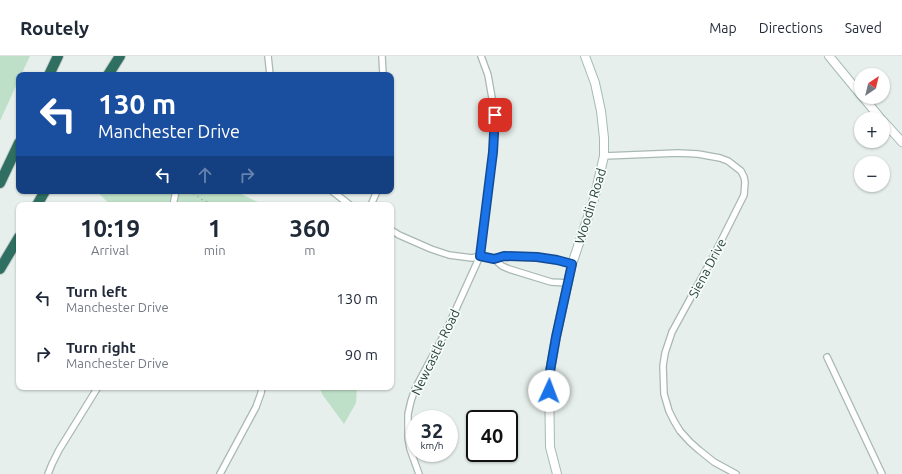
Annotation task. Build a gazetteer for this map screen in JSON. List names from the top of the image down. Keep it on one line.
{"streets":{"street":["Woodin Road","Siena Drive","Newcastle Road"]},"crossings":[["Woodin Road","Siena Drive"]],"north":"top right","page":{"header":"Routely","nav":["Map","Directions","Saved"],"map_buttons":["+","−"],"turn":["130 m","Manchester Drive"],"eta":["10:19","Arrival","1","min","360","m"],"list":[{"name":"Turn left","note":"Manchester Drive","value":"130 m"},{"name":"Turn right","note":"Manchester Drive","value":"90 m"}],"speed":"32 km/h","limit":"40"}}
